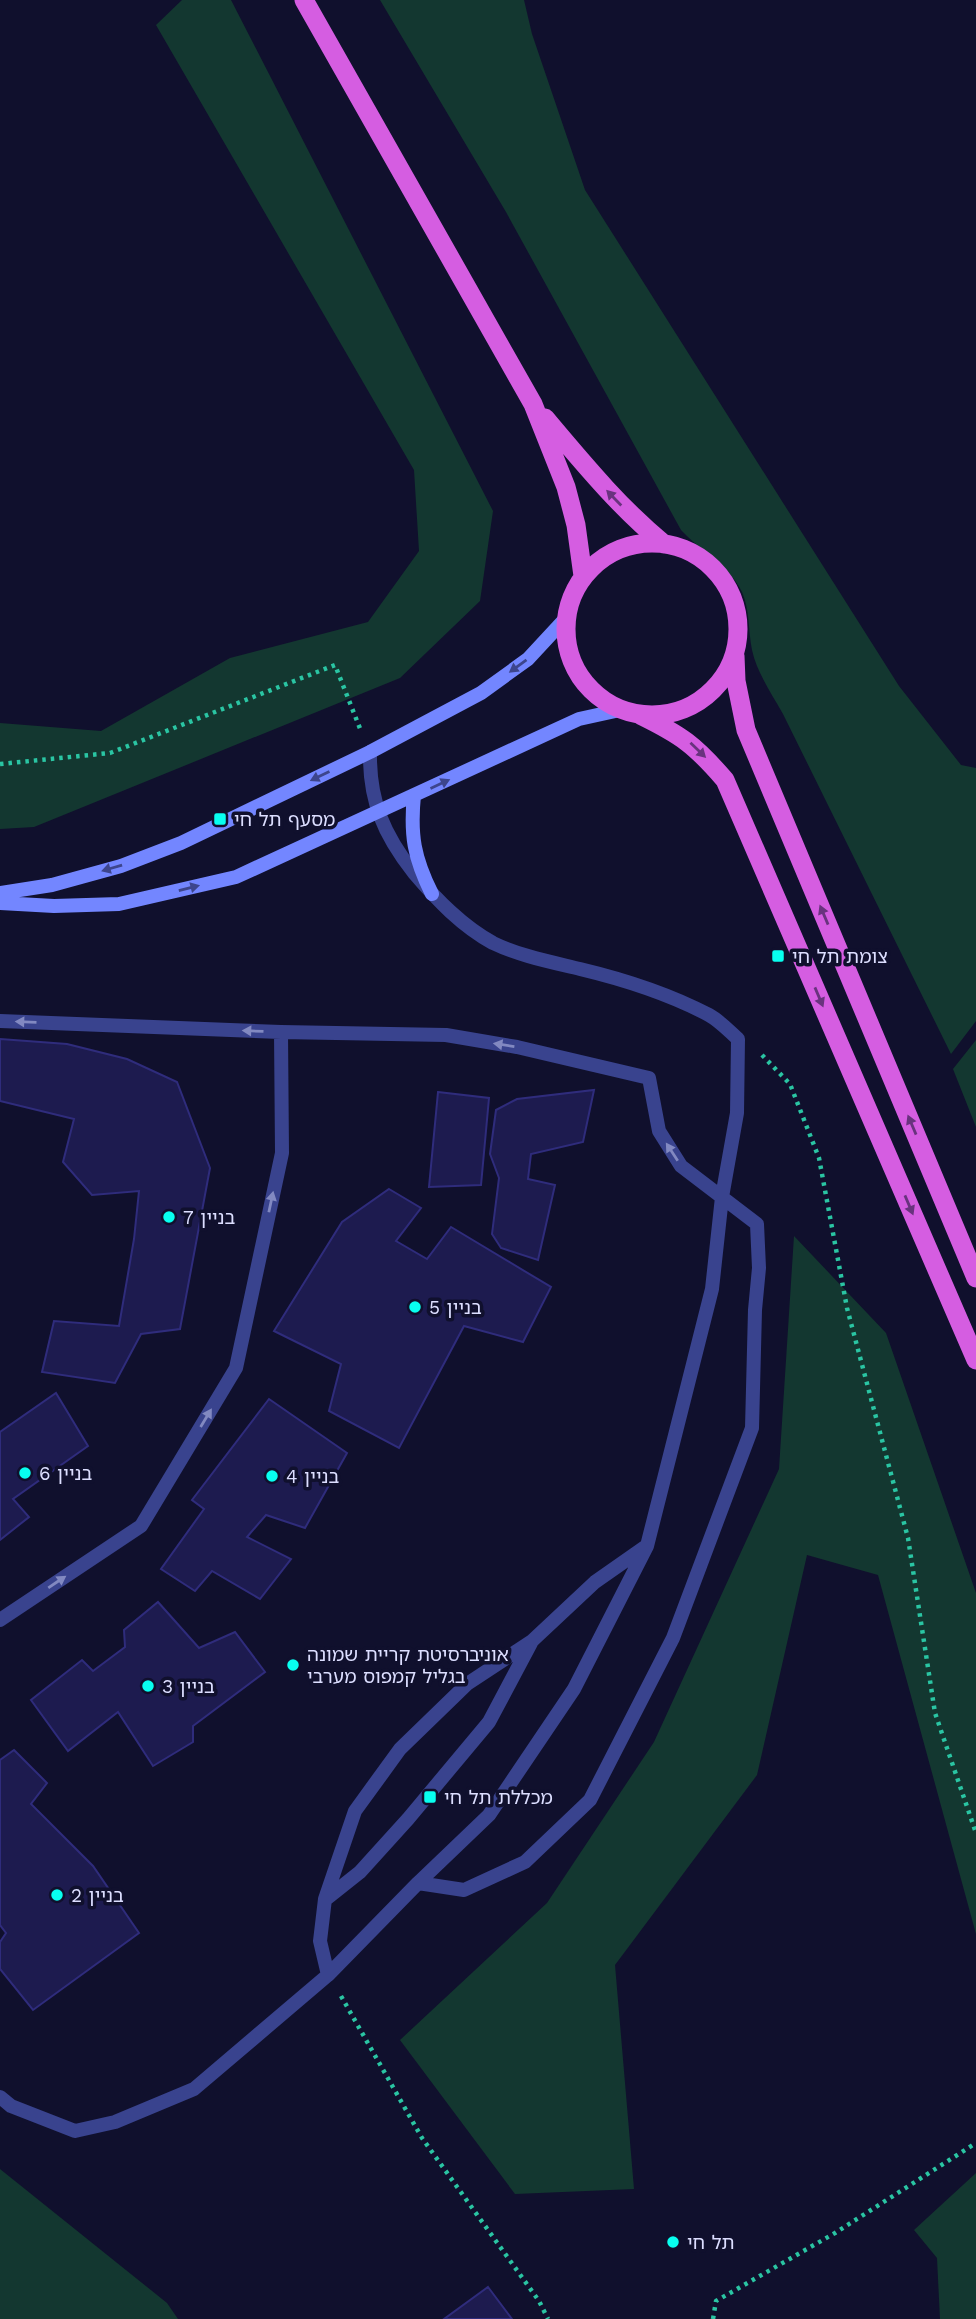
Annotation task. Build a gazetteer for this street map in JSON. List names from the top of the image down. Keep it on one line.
{"places":{"transit":["מסעף תל חי","צומת תל חי","מכללת תל חי"],"other":["בניין 7","בניין 5","בניין 6","בניין 4","אוניברסיטת קריית שמונה בגליל קמפוס מערבי","בניין 3","בניין 2","תל חי"]}}
